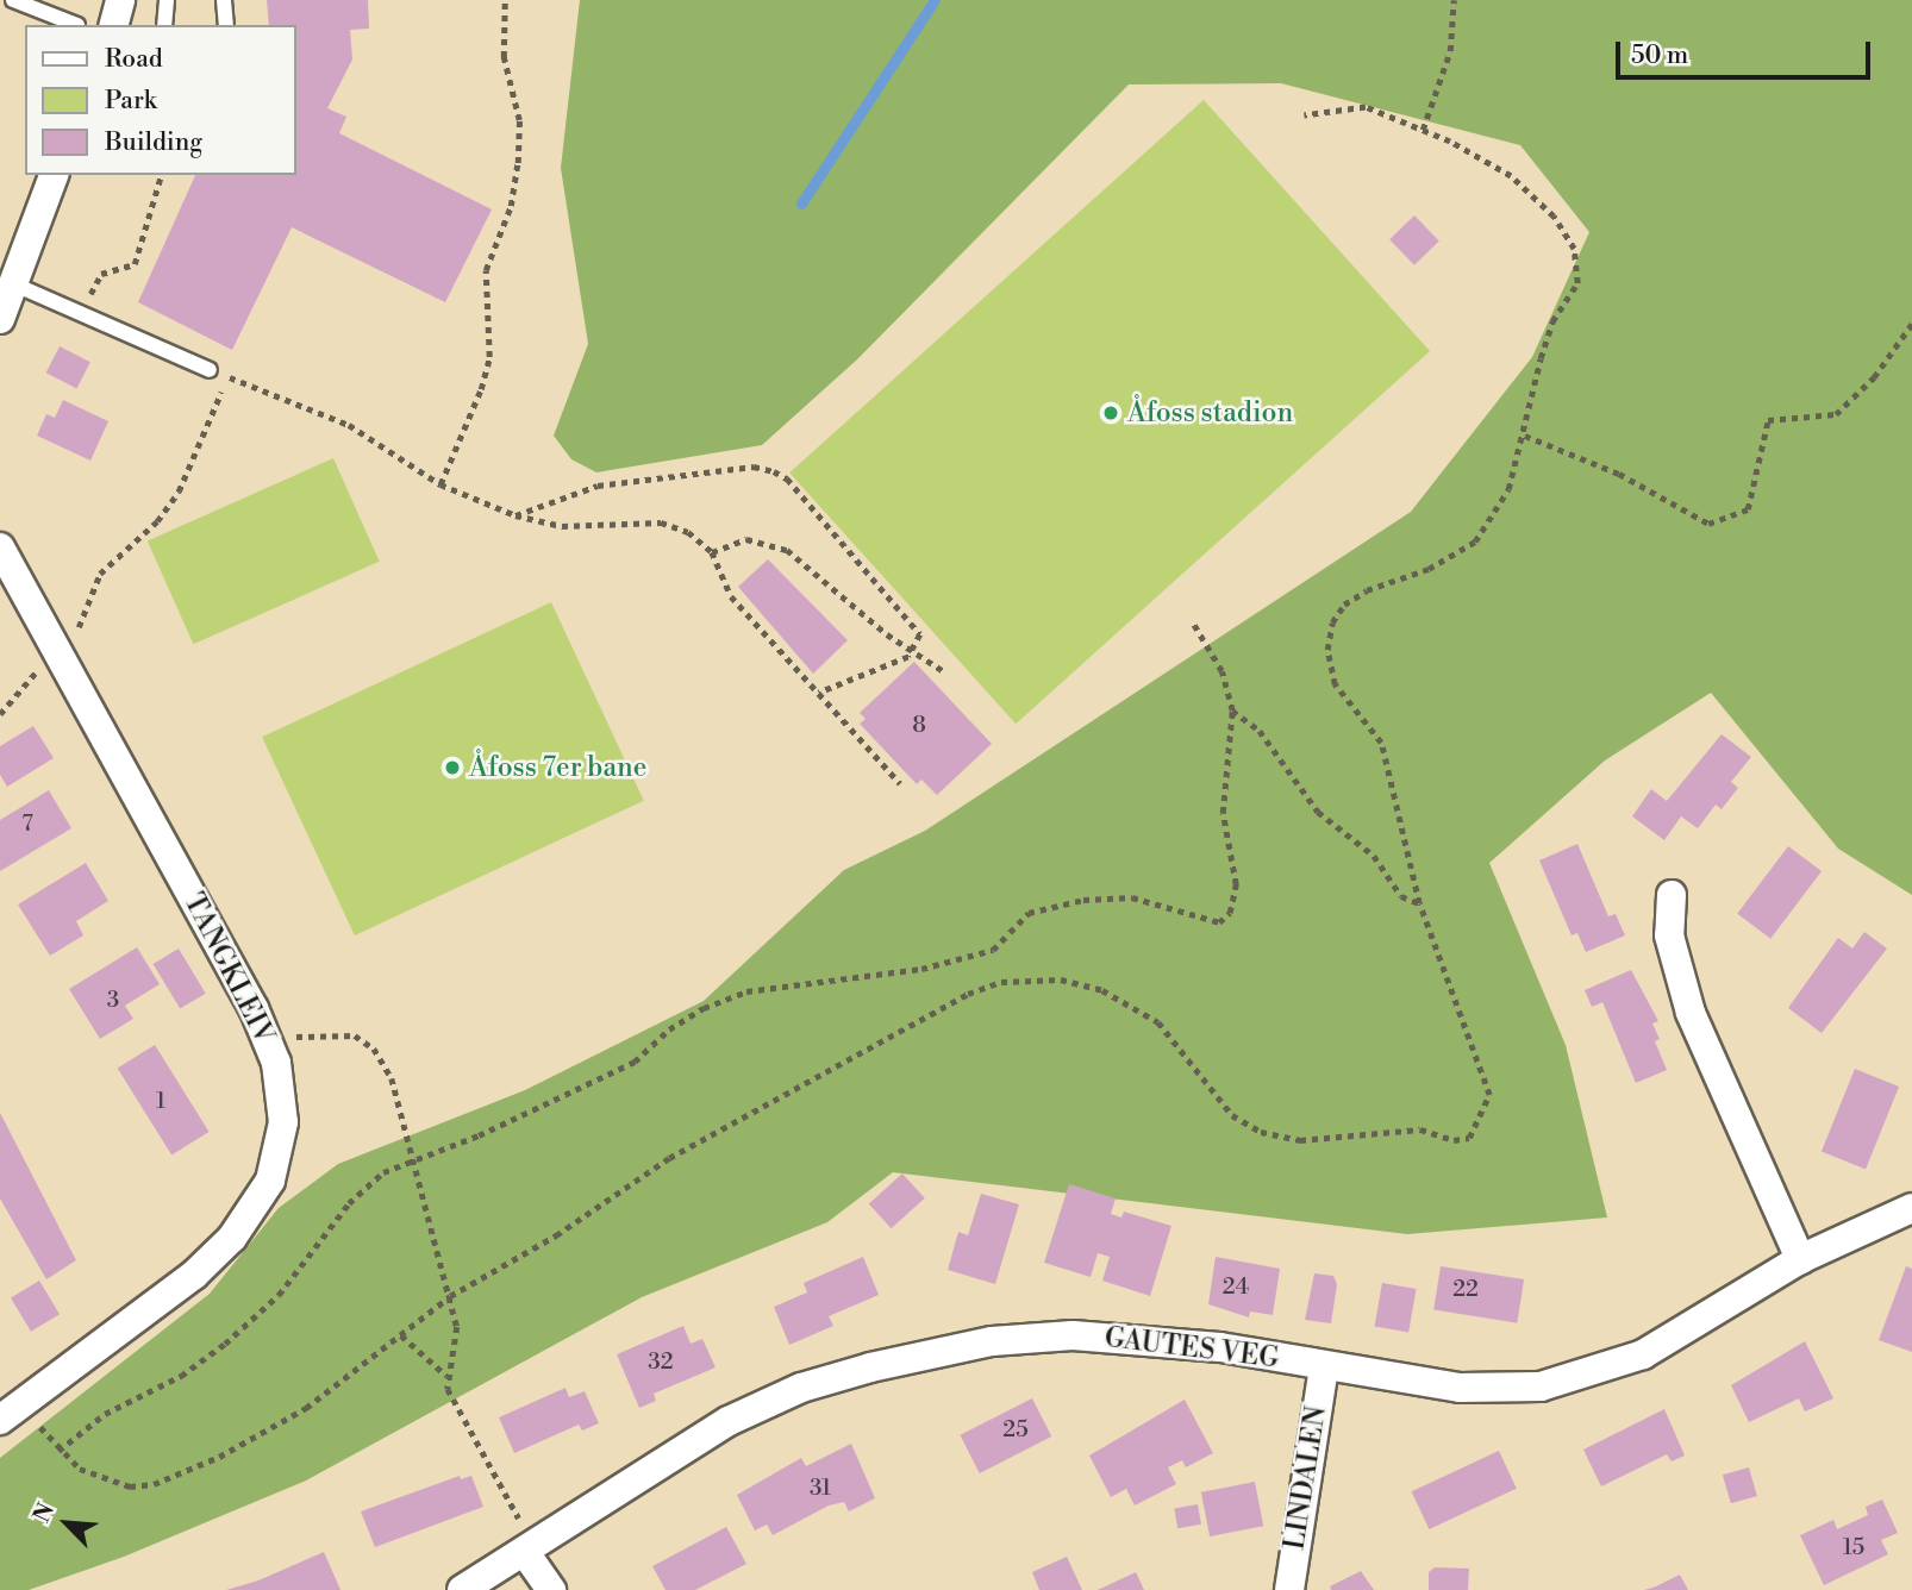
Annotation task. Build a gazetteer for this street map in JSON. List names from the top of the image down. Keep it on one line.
{"streets":{"street":["TANGKLEIV","GAUTES VEG","LINDALEN"]},"crossings":[["GAUTES VEG","LINDALEN"]],"places":["Åfoss stadion","Åfoss 7er bane"],"house_numbers":["8","7","3","1","24","22","32","25","31","15"],"legend":["Road","Park","Building"],"scale_bar":"50 m","north":"top left"}
